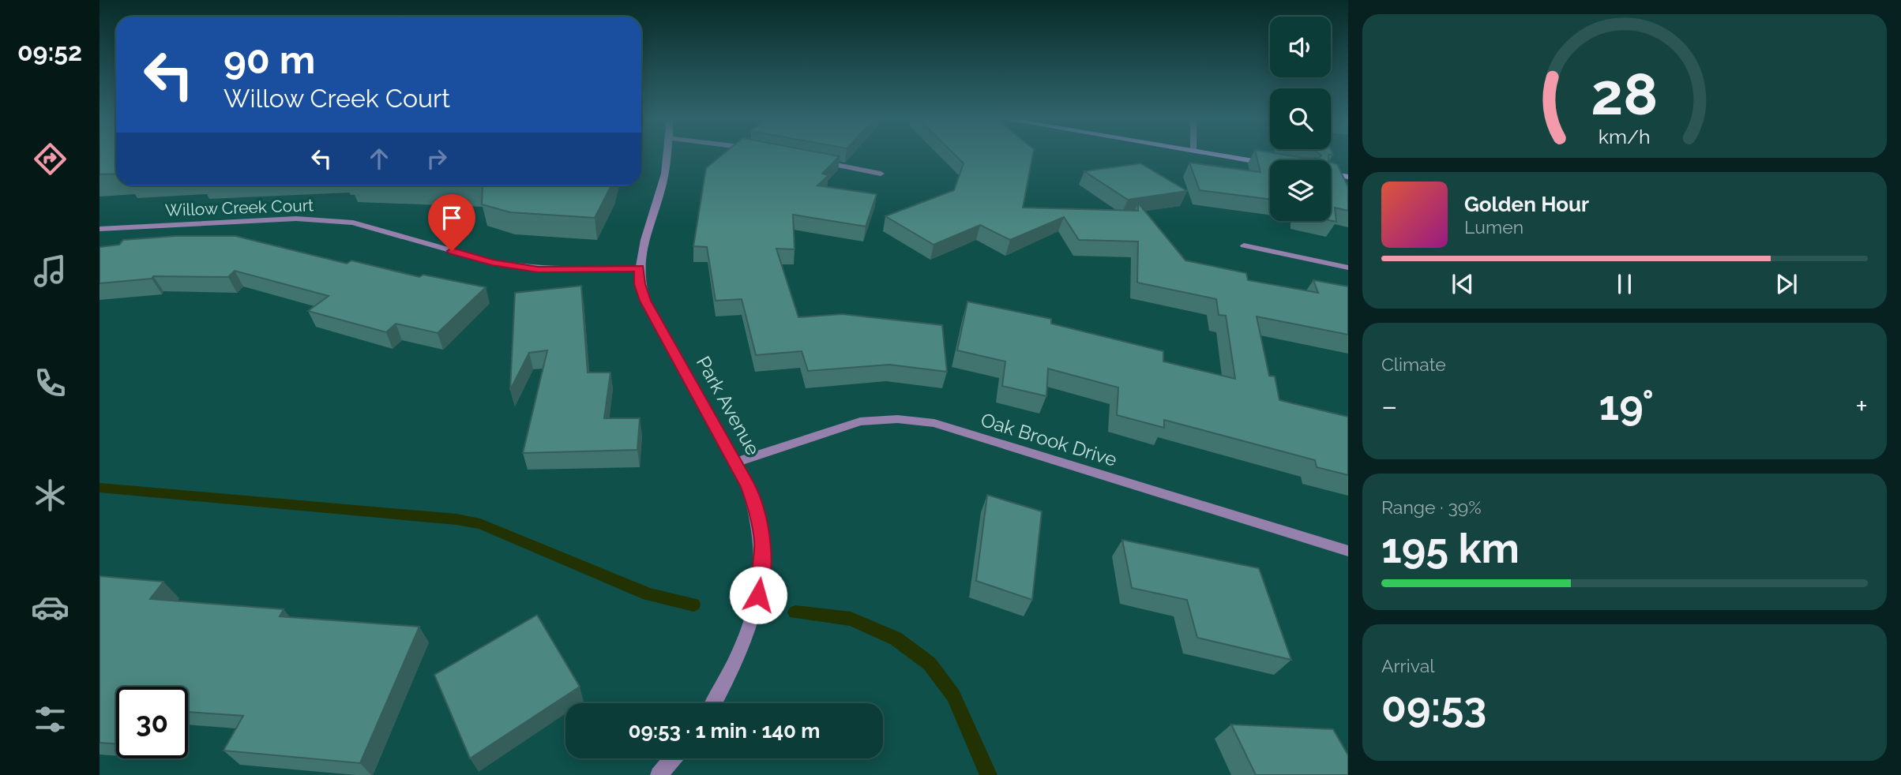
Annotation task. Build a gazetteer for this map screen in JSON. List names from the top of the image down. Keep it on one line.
{"streets":{"street":["Willow Creek Court","Park Avenue","Oak Brook Drive"]},"crossings":[["Willow Creek Court","Park Avenue"],["Park Avenue","Oak Brook Drive"]],"page":{"tabs":"09:52","turn":["90 m","Willow Creek Court"],"song":["Golden Hour","Lumen"],"tile":["Climate",["Range · 39%","195 km"],["Arrival","09:53"]],"heat":["−","19°","+"],"limit":"30","trip":"09:53 · 1 min · 140 m","gauge":["28","km/h"]}}
